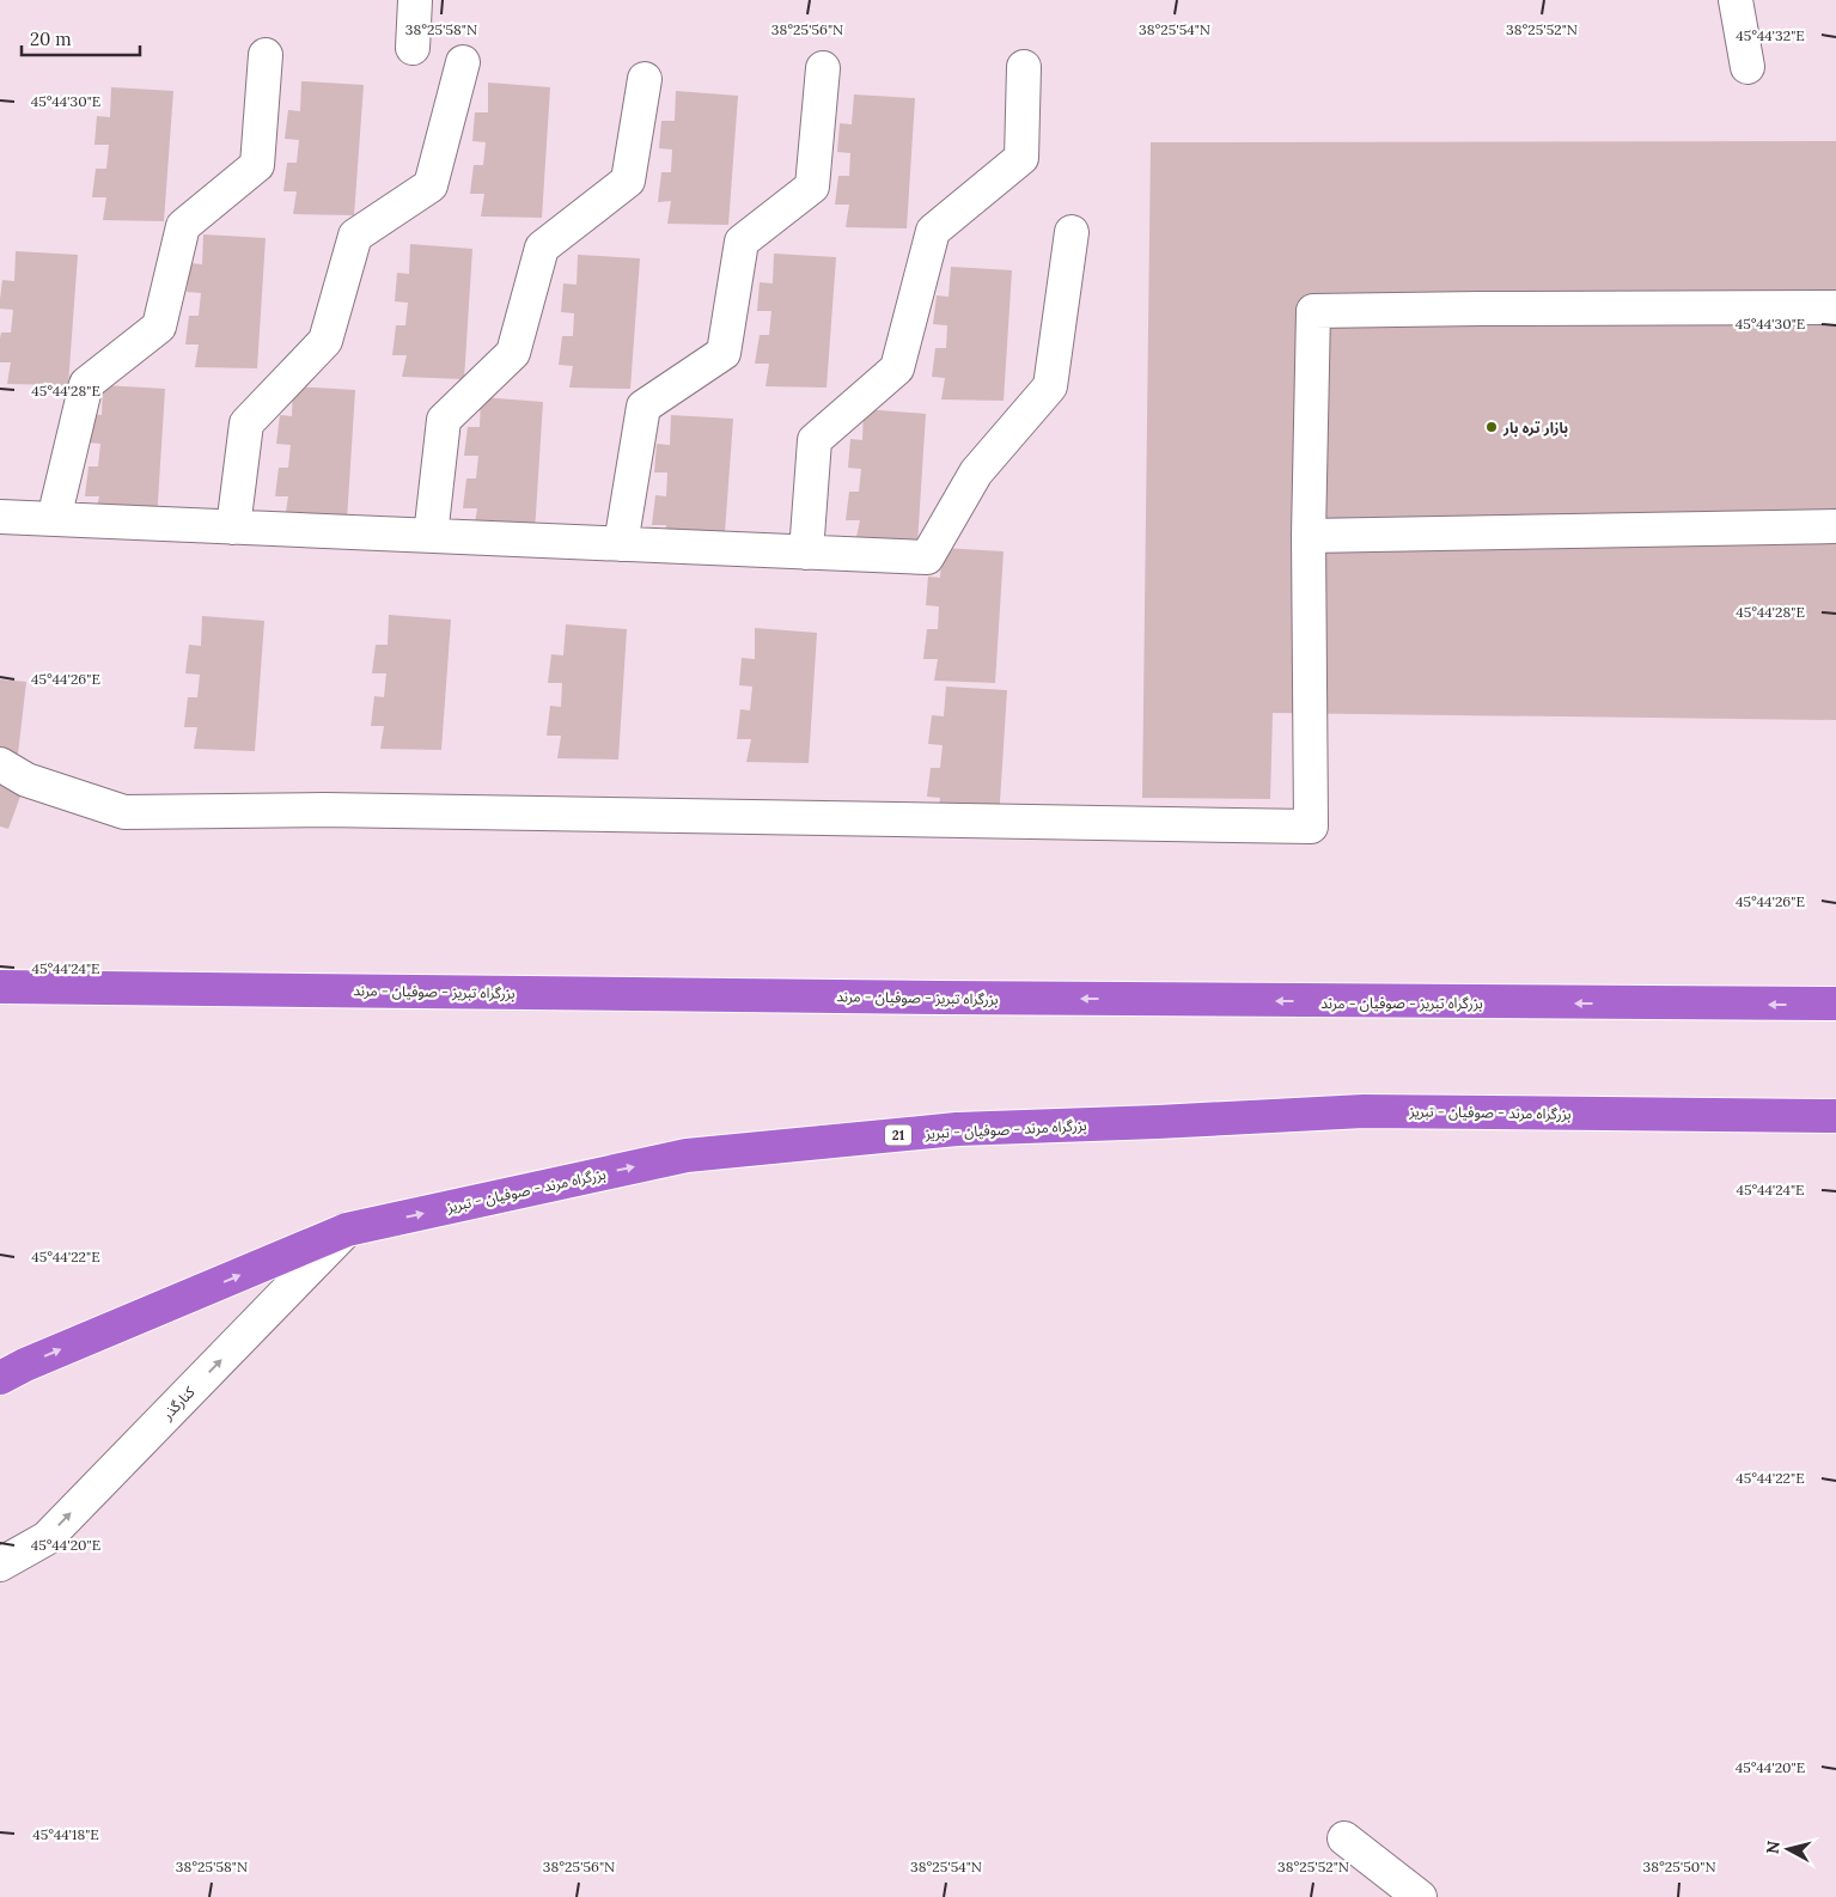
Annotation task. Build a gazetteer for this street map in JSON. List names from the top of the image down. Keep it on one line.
{"streets":{"highway":["بزرگراه تبریز - صوفیان - مرند","بزرگراه مرند - صوفیان - تبریز","21"],"street":["کنارگذر"]},"crossings":[["بزرگراه مرند - صوفیان - تبریز","کنارگذر"]],"one_way":["بزرگراه تبریز - صوفیان - مرند","بزرگراه مرند - صوفیان - تبریز","کنارگذر"],"places":["بازار تره بار"],"scale_bar":"20 m","north":"left","coordinates":["38°25'58\"N","38°25'56\"N","38°25'54\"N","38°25'52\"N","45°44'32\"E","45°44'30\"E","45°44'28\"E","45°44'26\"E","45°44'24\"E","45°44'22\"E","45°44'20\"E","45°44'18\"E","38°25'50\"N"]}
